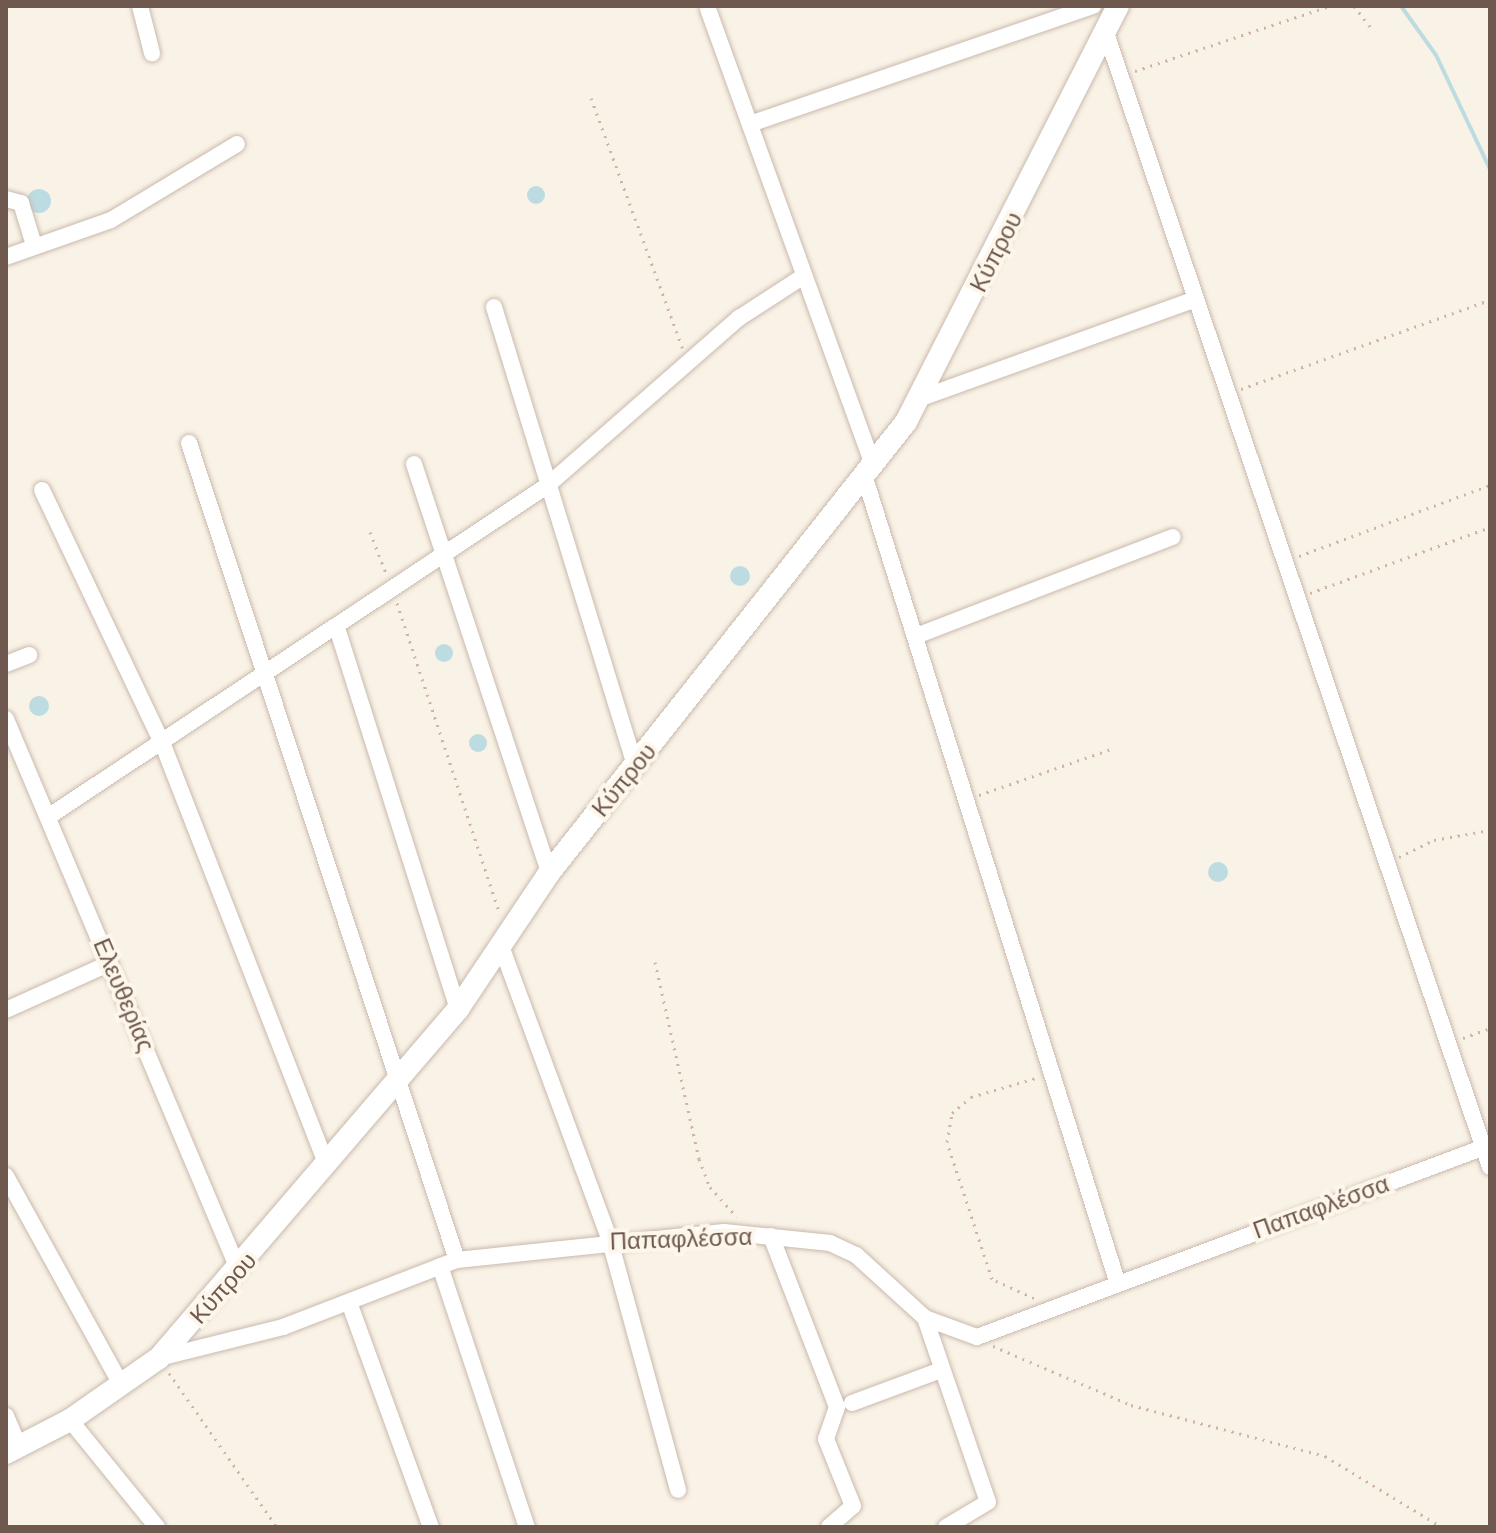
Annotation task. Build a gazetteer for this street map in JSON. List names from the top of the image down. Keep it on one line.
{"streets":{"street":["Κύπρου","Ελευθερίας","Παπαφλέσσα"]},"crossings":[["Κύπρου","Ελευθερίας"],["Κύπρου","Παπαφλέσσα"]]}
